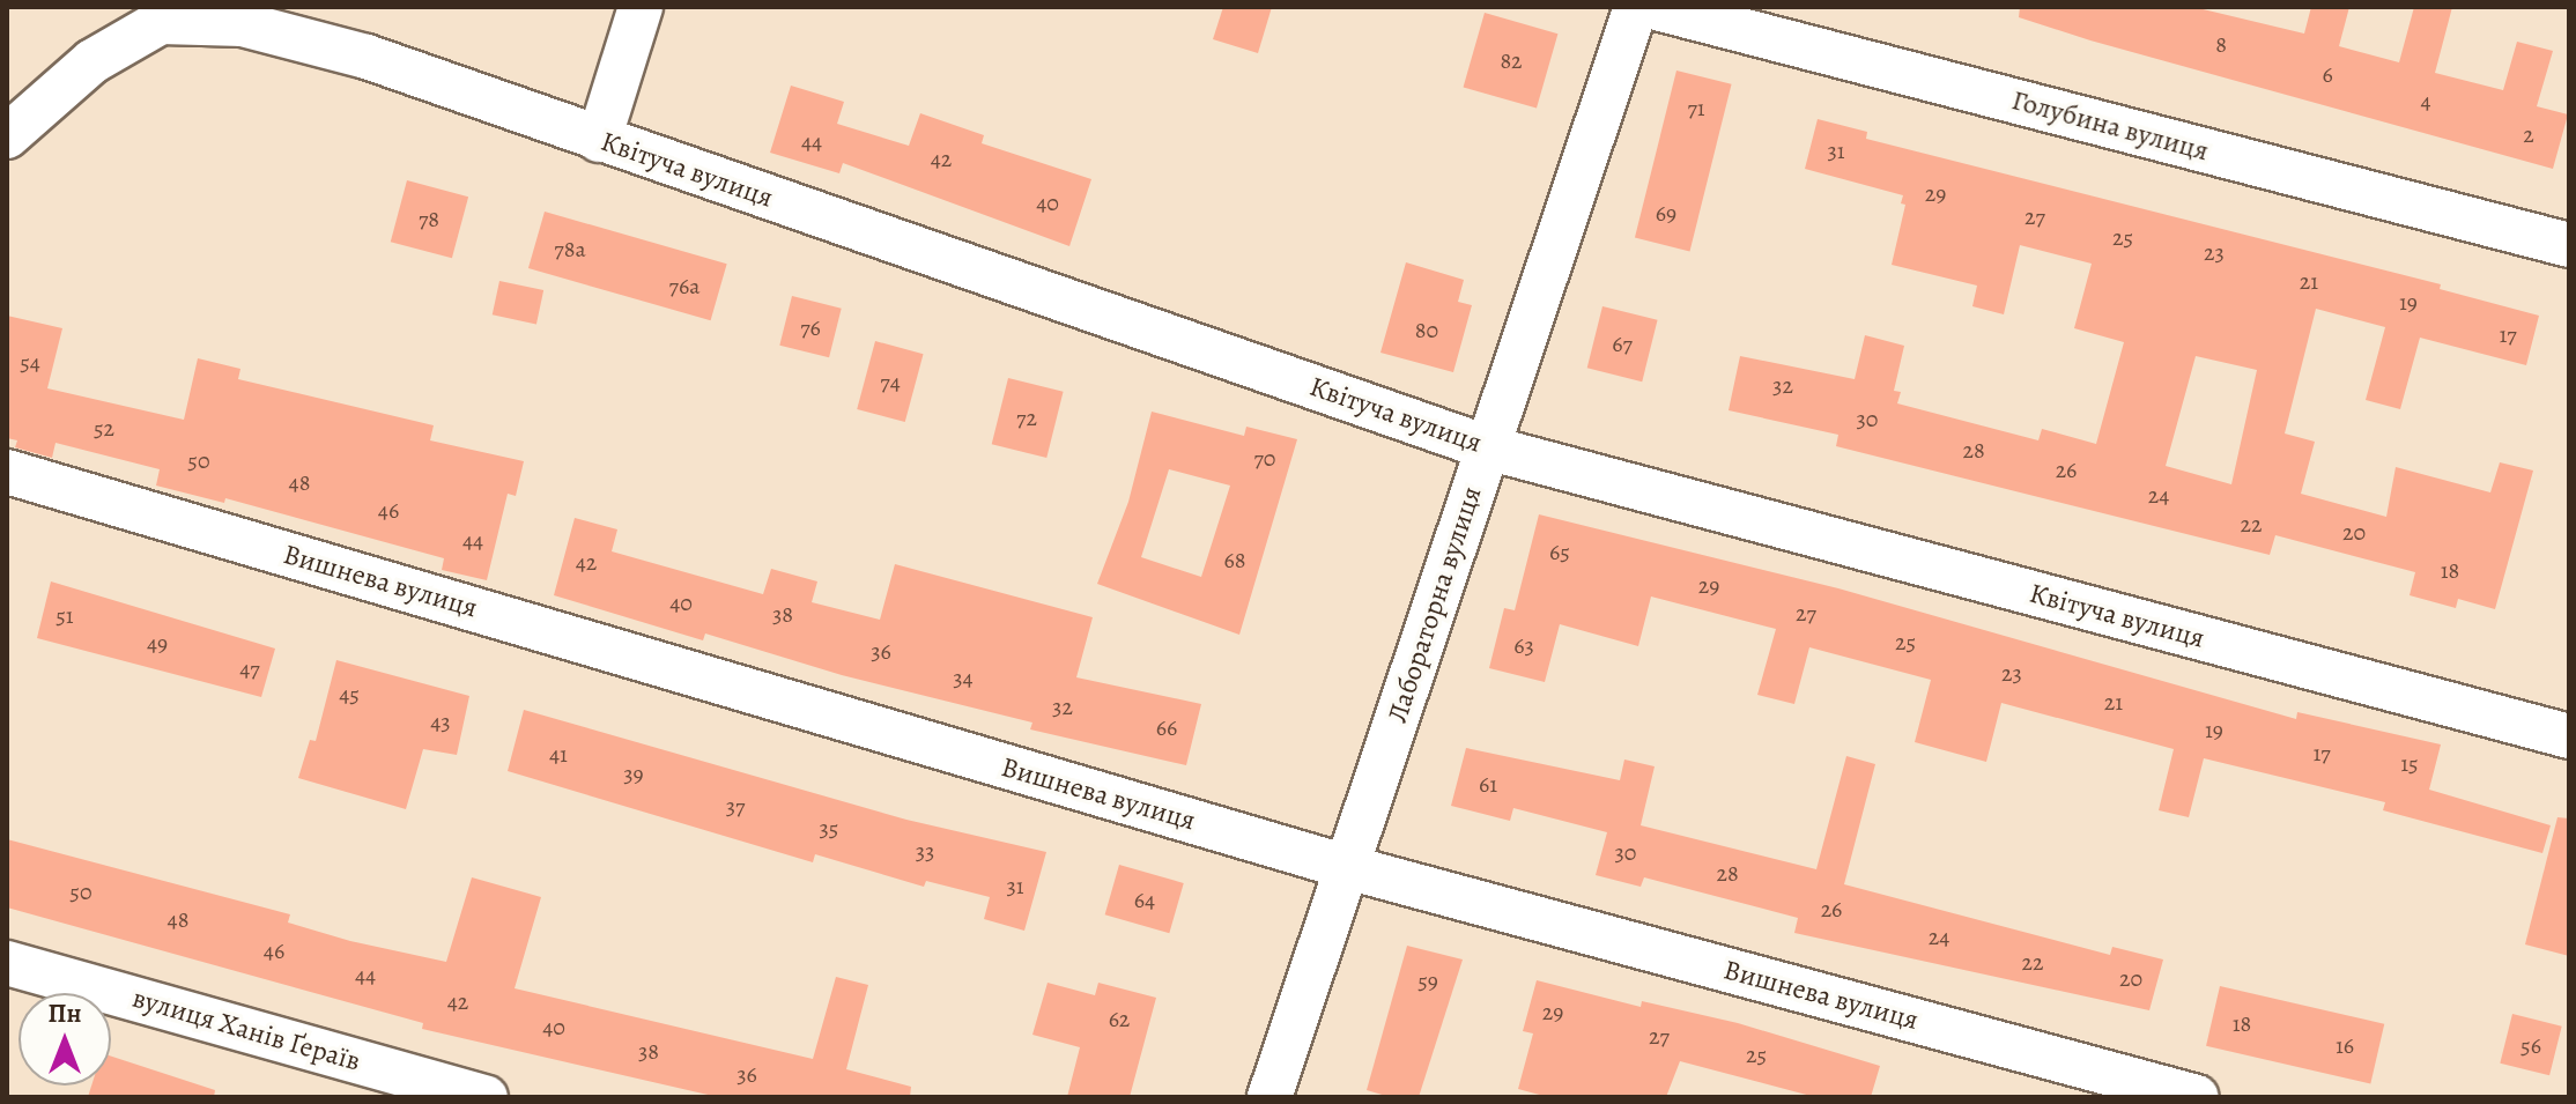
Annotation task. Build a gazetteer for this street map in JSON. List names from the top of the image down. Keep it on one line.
{"streets":{"street":["Голубина вулиця","Квітуча вулиця","Вишнева вулиця","Лабораторна вулиця","вулиця Ханів Ґераїв"]},"crossings":[["Квітуча вулиця","Лабораторна вулиця"],["Вишнева вулиця","Лабораторна вулиця"]],"house_numbers":["8","82","6","4","71","2","44","31","42","29","40","69","27","78","25","78а","23","21","76а","19","76","80","17","67","54","74","32","72","30","52","28","70","50","26","48","24","46","22","20","44","65","68","42","18","29","40","27","38","51","25","49","63","36","47","23","34","45","21","32","43","66","19","17","41","15","39","61","37","35","33","30","28","31","50","64","26","48","24","46","22","44","20","59","42","29","62","18","40","27","16","56","38","25","36"],"north":"top"}
